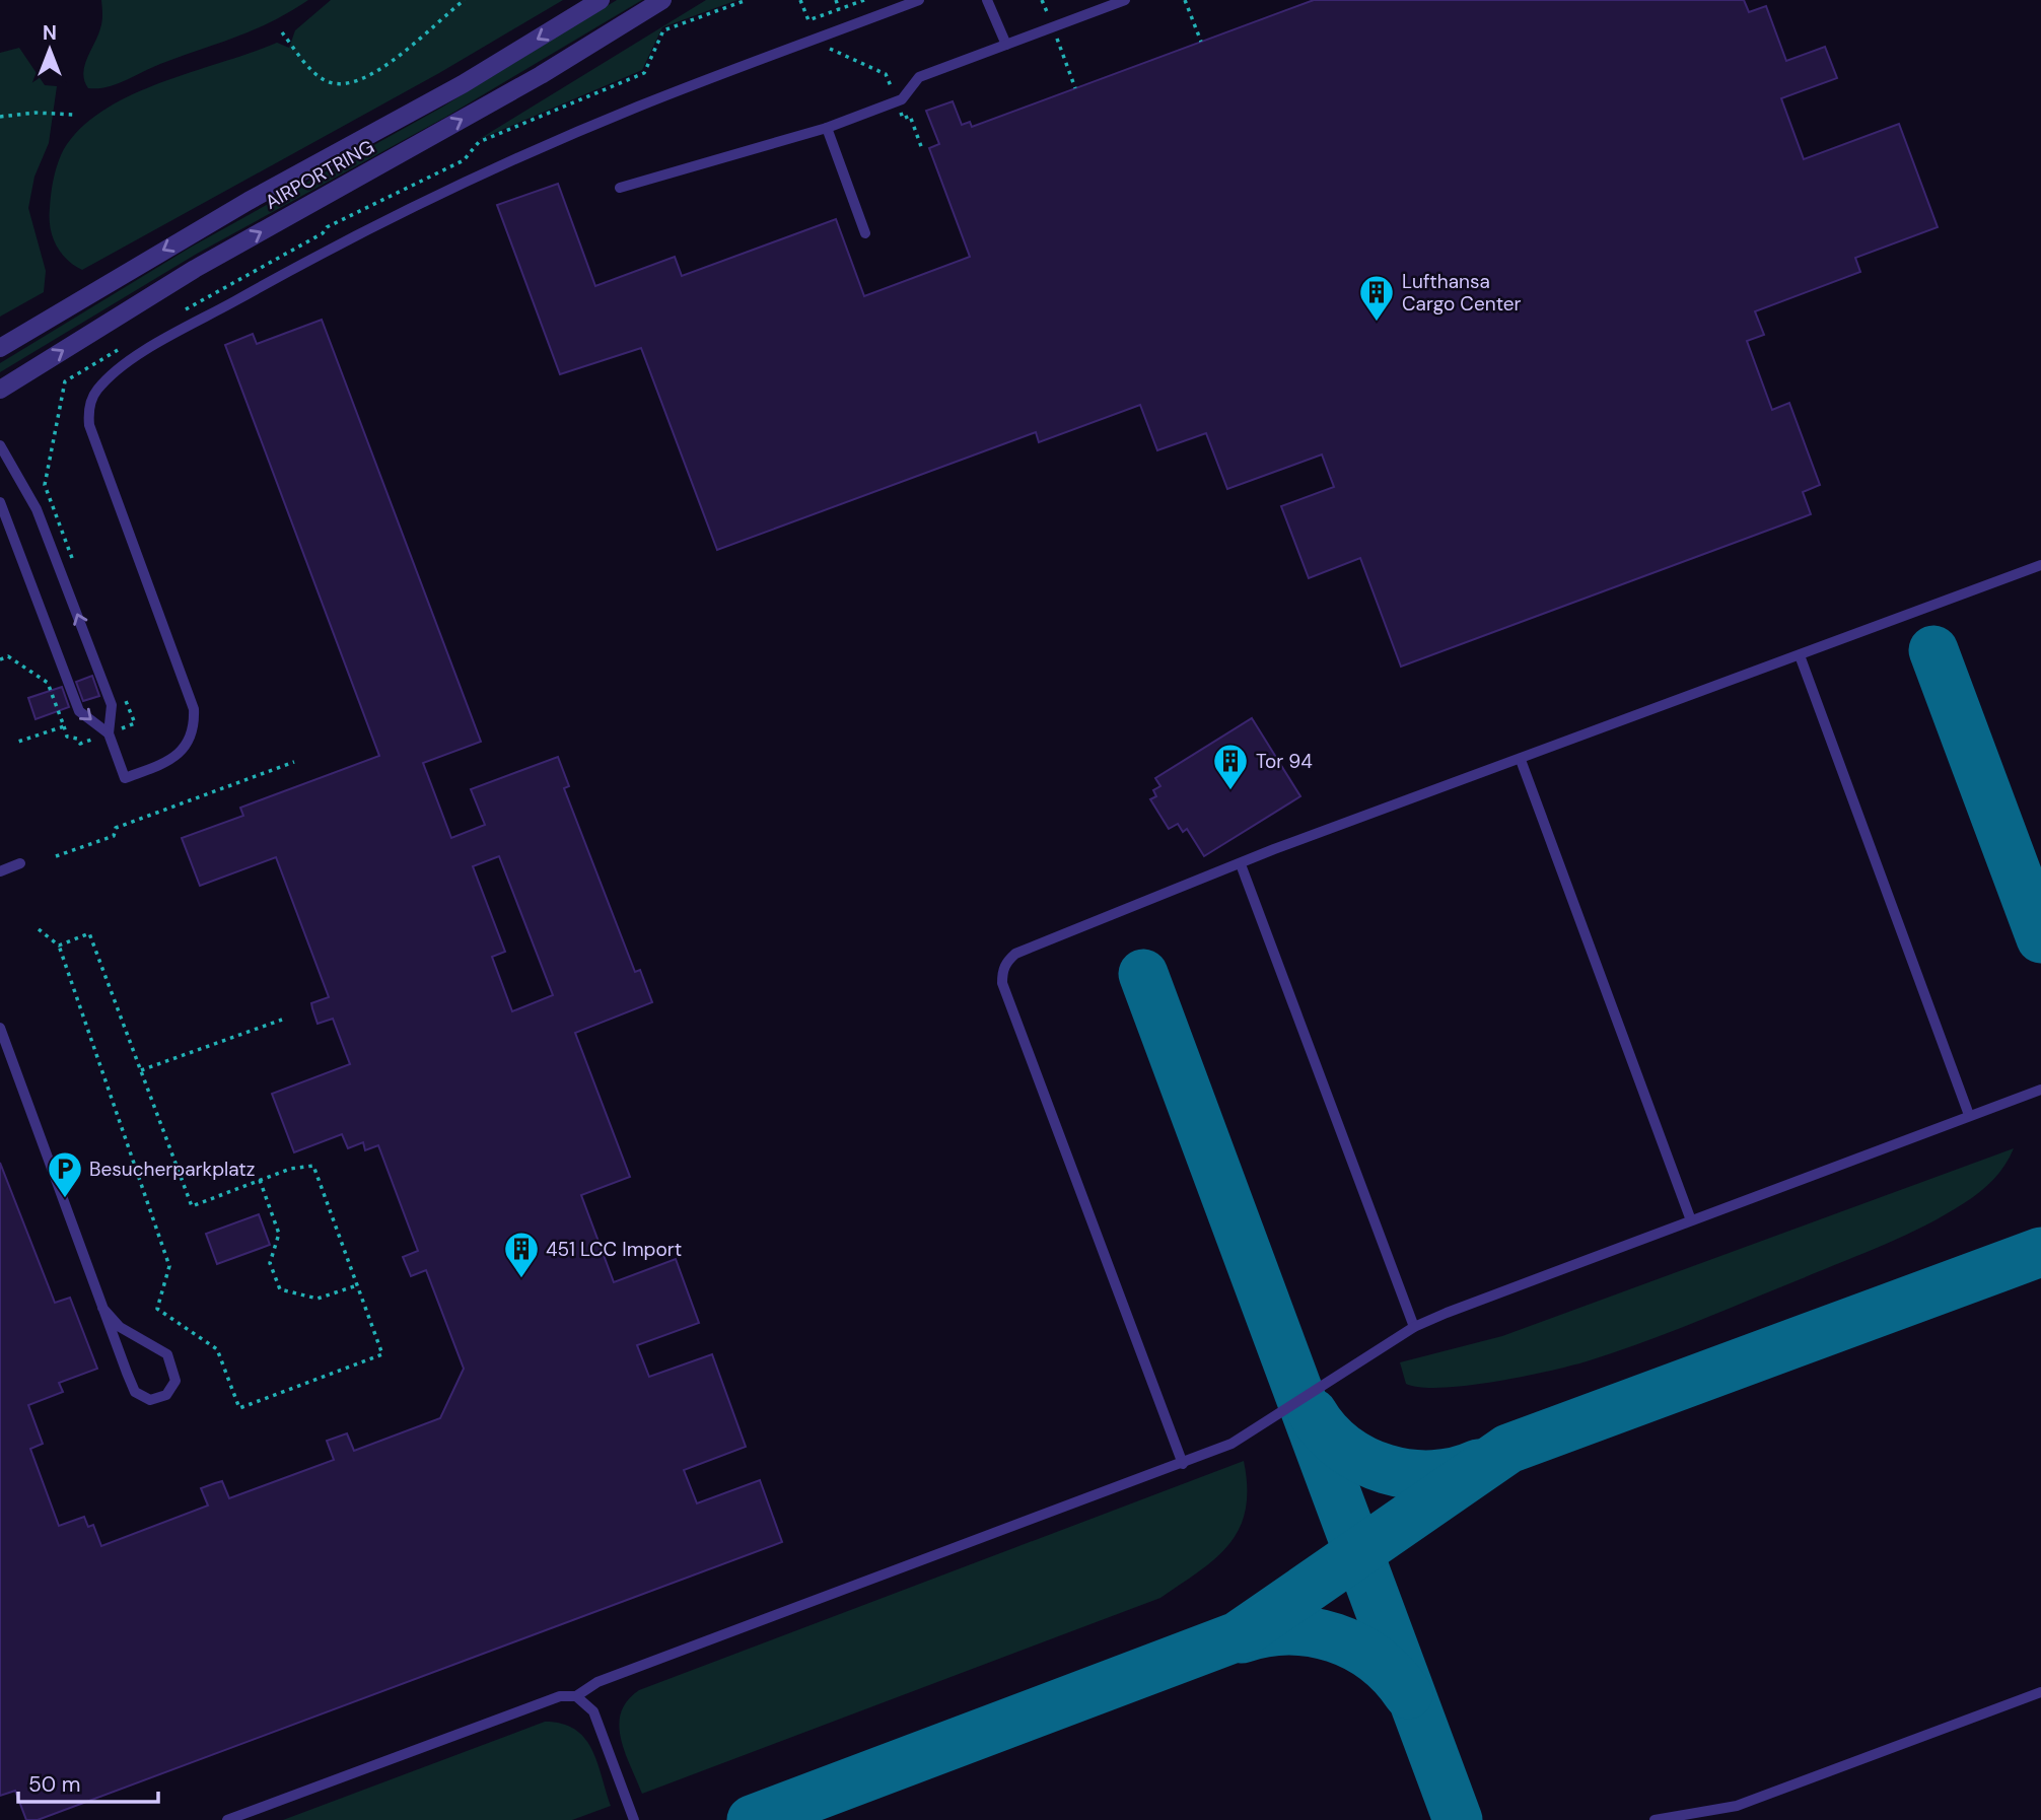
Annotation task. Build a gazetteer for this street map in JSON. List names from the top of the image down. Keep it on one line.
{"streets":{"street":["AIRPORTRING"]},"places":{"building":["Lufthansa Cargo Center","Tor 94","451 LCC Import"],"parking":["Besucherparkplatz"]},"scale_bar":"50 m","north":"top"}
